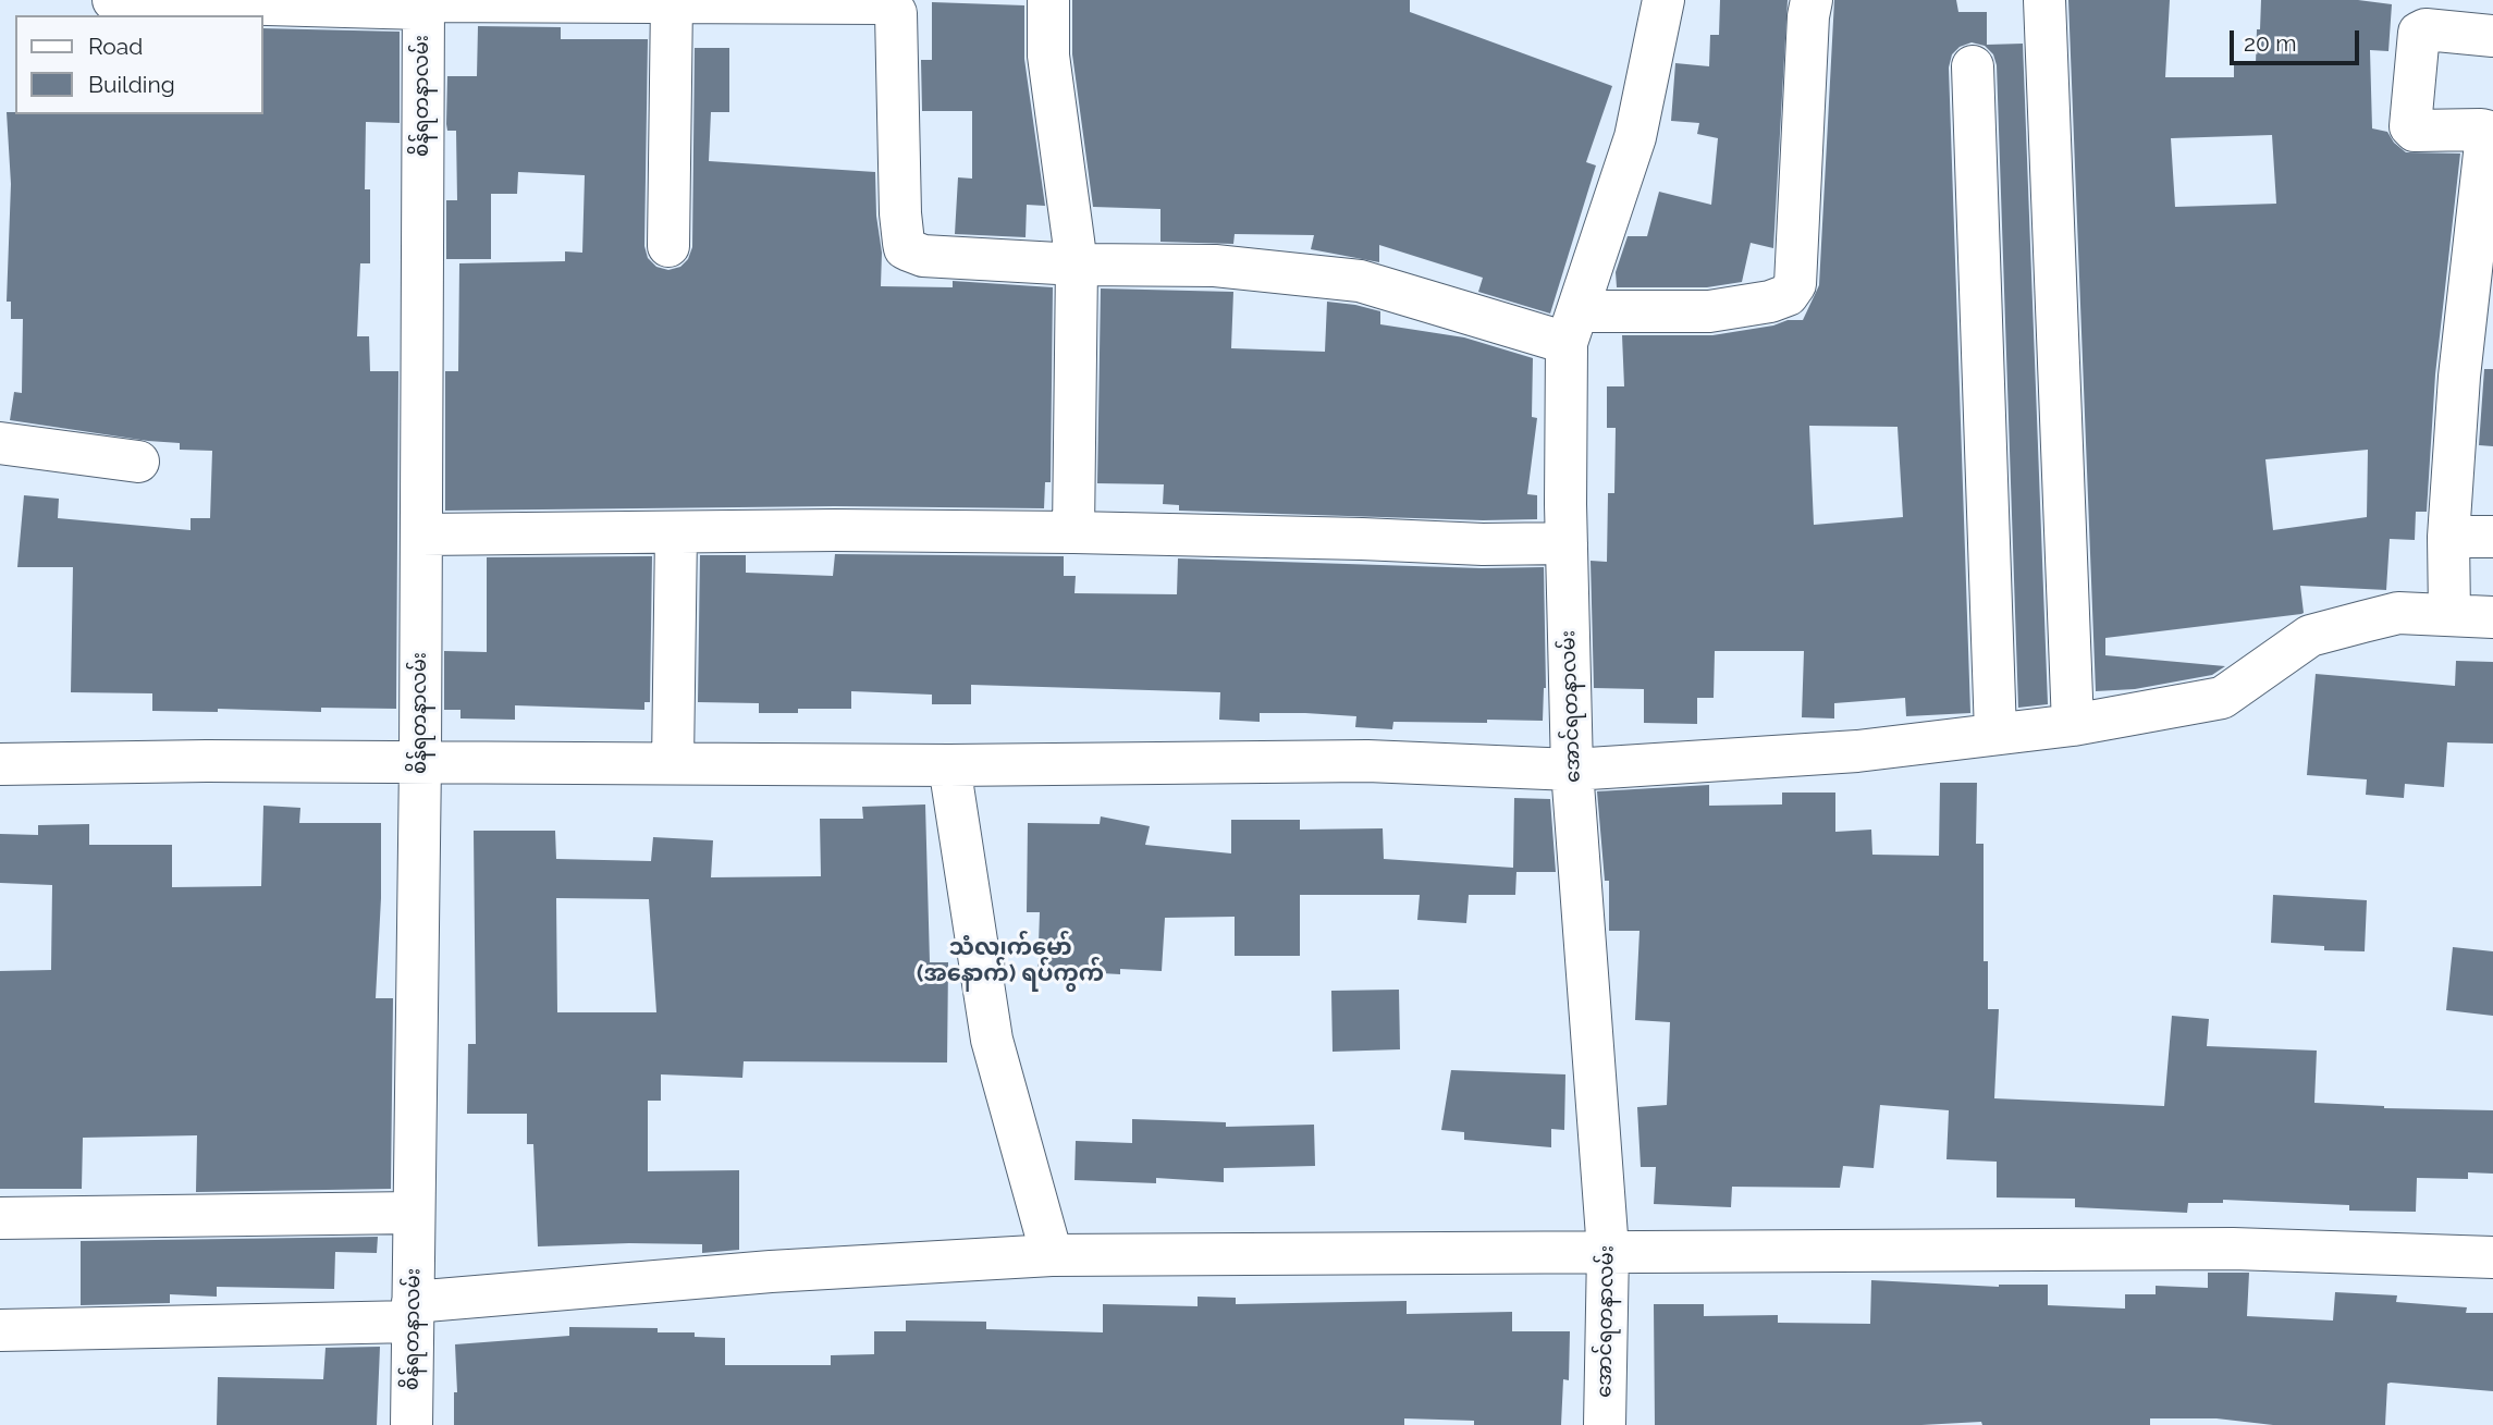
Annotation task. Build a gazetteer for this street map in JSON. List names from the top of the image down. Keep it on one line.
{"streets":{"street":["စိန်ရတနာလမ်း","အောင်ရတနာလမ်း"]},"districts":["သံလျက်မော် (အနောက်) ရပ်ကွက်"],"legend":["Road","Building"],"scale_bar":"20 m"}
